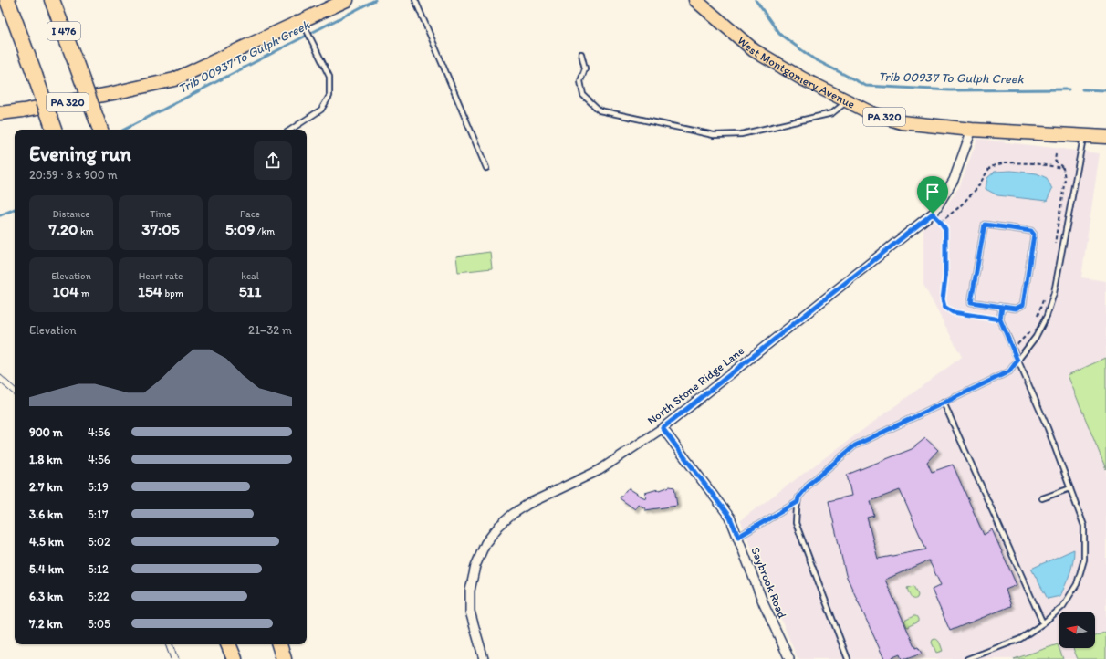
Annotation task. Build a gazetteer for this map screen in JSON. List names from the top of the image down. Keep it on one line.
{"streets":{"highway":["I 476"],"main road":["West Montgomery Avenue","PA 320"],"street":["North Stone Ridge Lane","Saybrook Road"]},"crossings":[["West Montgomery Avenue","North Stone Ridge Lane"],["North Stone Ridge Lane","Saybrook Road"]],"water":["Trib 00937 To Gulph Creek"],"north":"left","page":{"heading":["Evening run","20:59 · 8 × 900 m"],"stats":[["Distance","7.20 km"],["Time","37:05"],["Pace","5:09 /km"],["Elevation","104 m"],["Heart rate","154 bpm"],["kcal","511"]],"chart":["Elevation","21–32 m"],"list":[{"name":"900 m","note":"4:56"},{"name":"1.8 km","note":"4:56"},{"name":"2.7 km","note":"5:19"},{"name":"3.6 km","note":"5:17"},{"name":"4.5 km","note":"5:02"},{"name":"5.4 km","note":"5:12"},{"name":"6.3 km","note":"5:22"},{"name":"7.2 km","note":"5:05"}]}}
